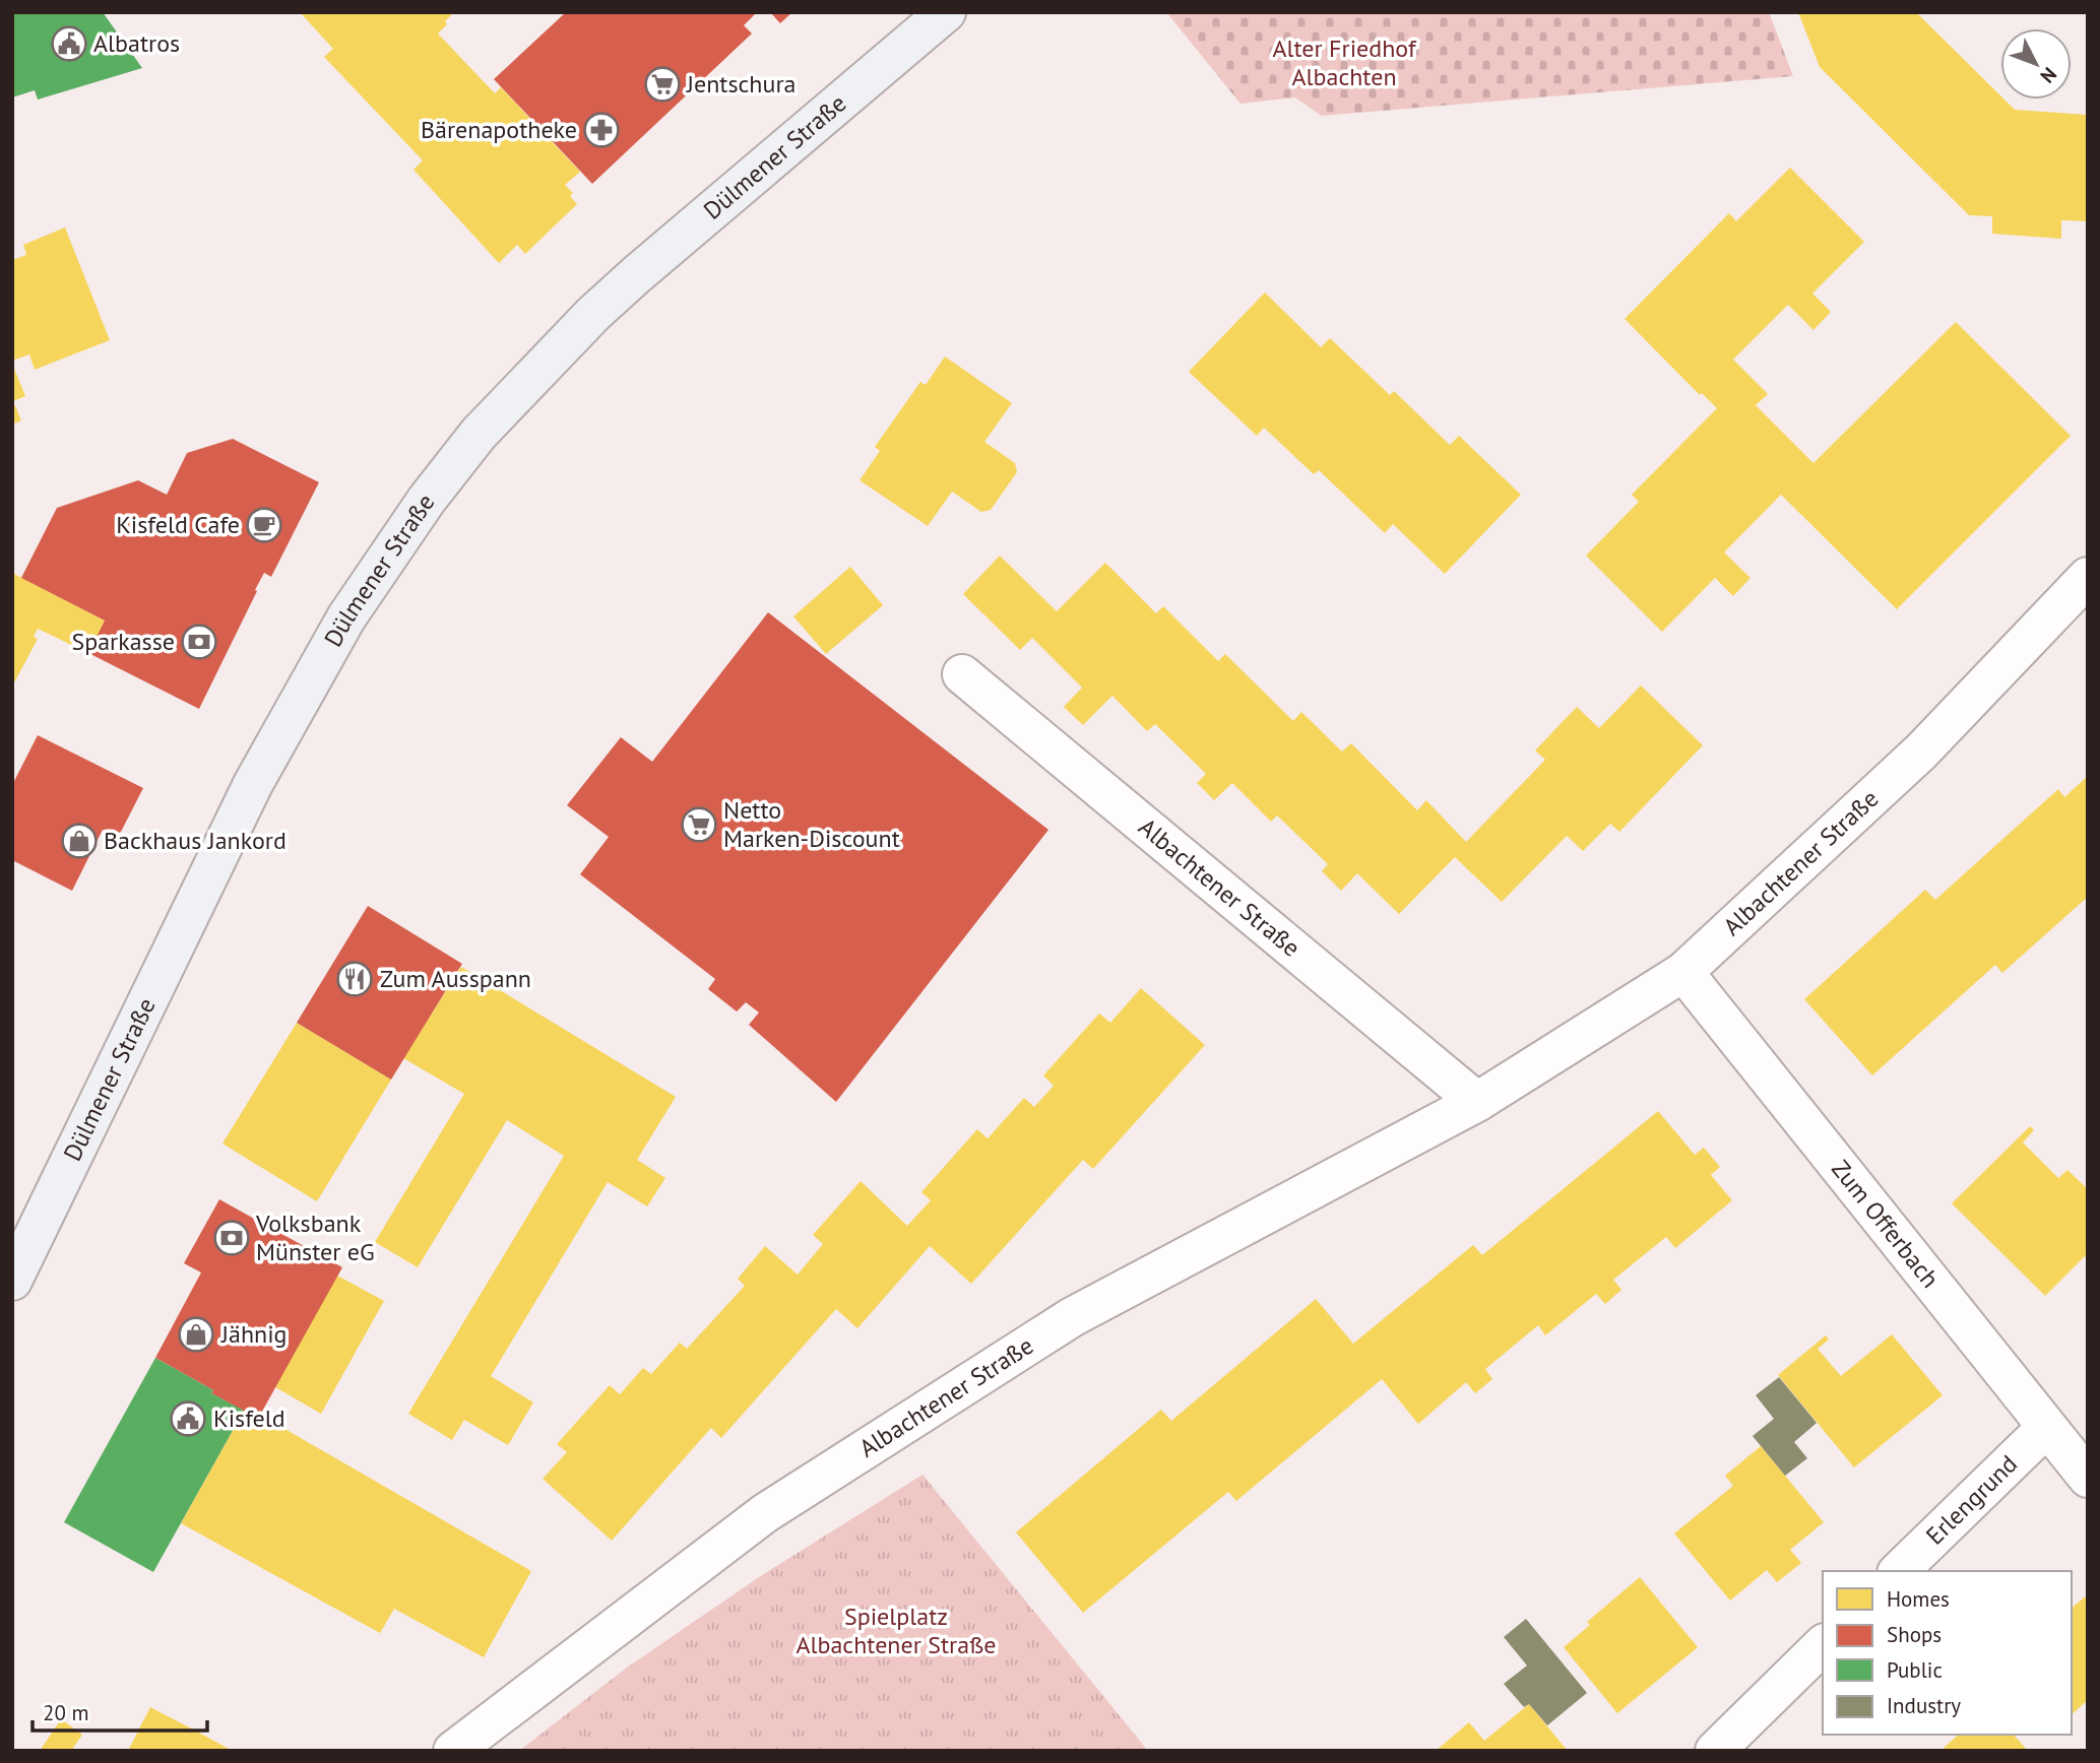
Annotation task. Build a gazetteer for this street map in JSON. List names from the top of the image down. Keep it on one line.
{"streets":{"main road":["Dülmener Straße"],"street":["Albachtener Straße","Zum Offerbach","Erlengrund"]},"crossings":[["Albachtener Straße","Zum Offerbach"],["Zum Offerbach","Erlengrund"]],"parks":["Alter Friedhof Albachten","Spielplatz Albachtener Straße"],"places":{"public building":["Albatros","Kisfeld"],"supermarket":["Jentschura","Netto Marken-Discount"],"pharmacy":["Bärenapotheke"],"cafe":["Kisfeld Cafe"],"bank":["Sparkasse","Volksbank Münster eG"],"shop":["Backhaus Jankord","Jähnig"],"restaurant":["Zum Ausspann"]},"legend":["Homes","Shops","Public","Industry"],"scale_bar":"20 m","north":"bottom right"}
